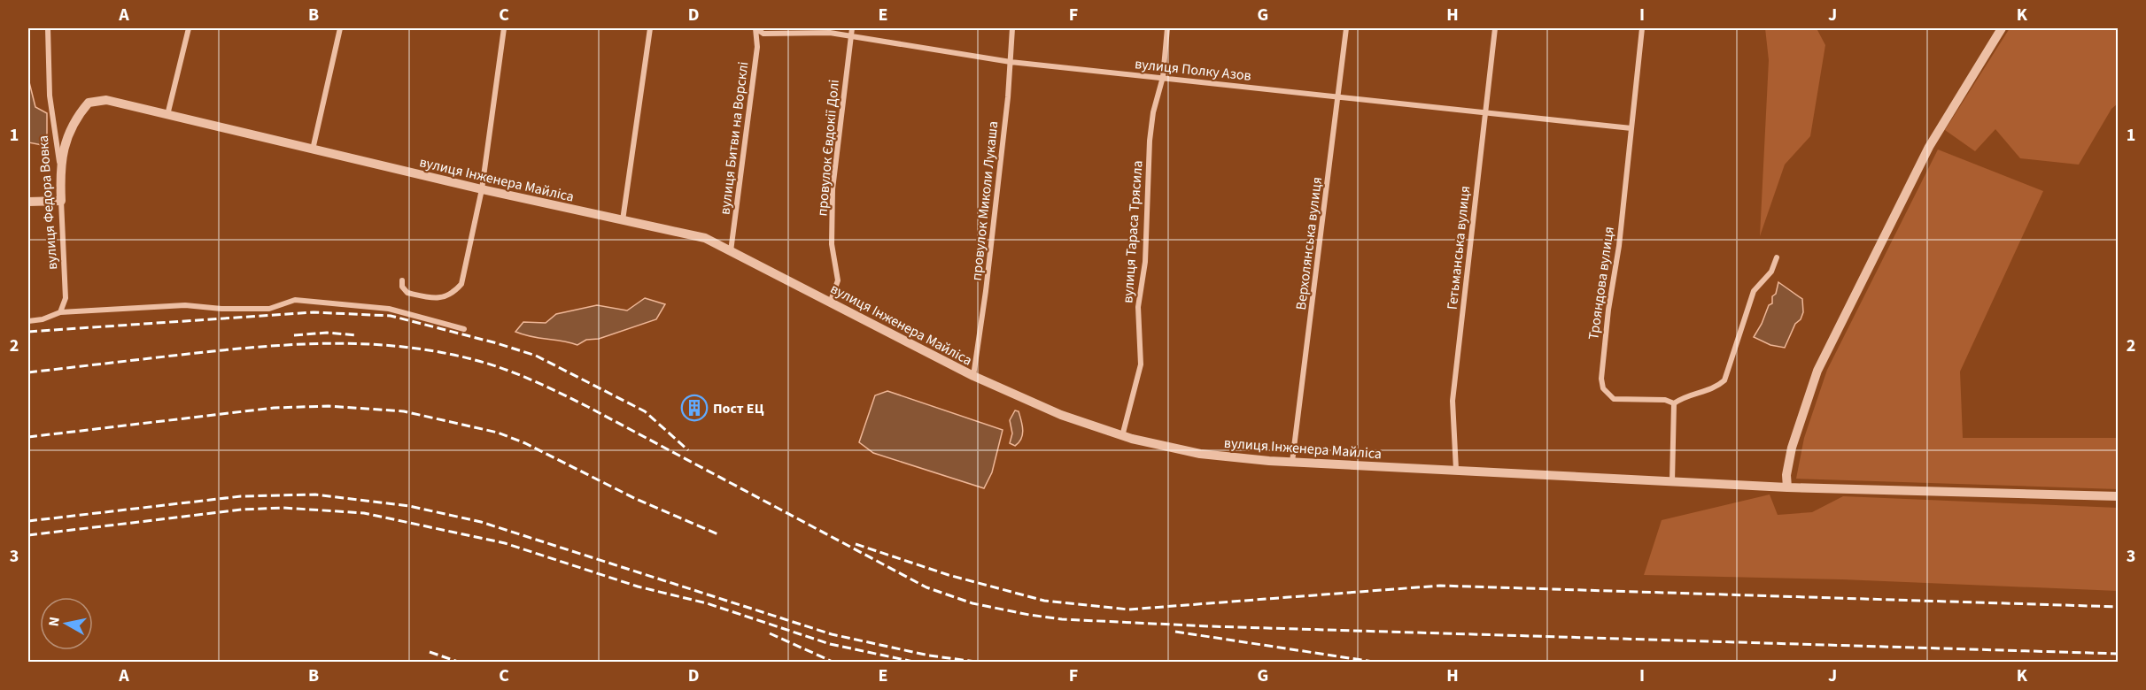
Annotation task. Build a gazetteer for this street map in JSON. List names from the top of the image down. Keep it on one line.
{"streets":{"street":["вулиця Полку Азов","вулиця Битви на Ворсклі","провулок Євдокії Долі","вулиця Інженера Майліса","провулок Миколи Лукаша","вулиця Федора Вовка","вулиця Тараса Трясила","Верхолянська вулиця","Гетьманська вулиця","Трояндова вулиця"]},"crossings":[["вулиця Полку Азов","вулиця Битви на Ворсклі"],["вулиця Полку Азов","провулок Євдокії Долі"],["вулиця Полку Азов","провулок Миколи Лукаша"],["вулиця Полку Азов","вулиця Тараса Трясила"],["вулиця Полку Азов","Верхолянська вулиця"],["вулиця Полку Азов","Гетьманська вулиця"],["вулиця Полку Азов","Трояндова вулиця"],["вулиця Битви на Ворсклі","вулиця Інженера Майліса"],["провулок Євдокії Долі","вулиця Інженера Майліса"],["вулиця Інженера Майліса","провулок Миколи Лукаша"],["вулиця Інженера Майліса","вулиця Федора Вовка"],["вулиця Інженера Майліса","вулиця Тараса Трясила"],["вулиця Інженера Майліса","Верхолянська вулиця"],["вулиця Інженера Майліса","Гетьманська вулиця"]],"places":{"building":["Пост ЕЦ"]},"north":"left","grid":{"columns":["A","B","C","D","E","F","G","H","I","J","K"],"rows":["1","2","3"]}}
